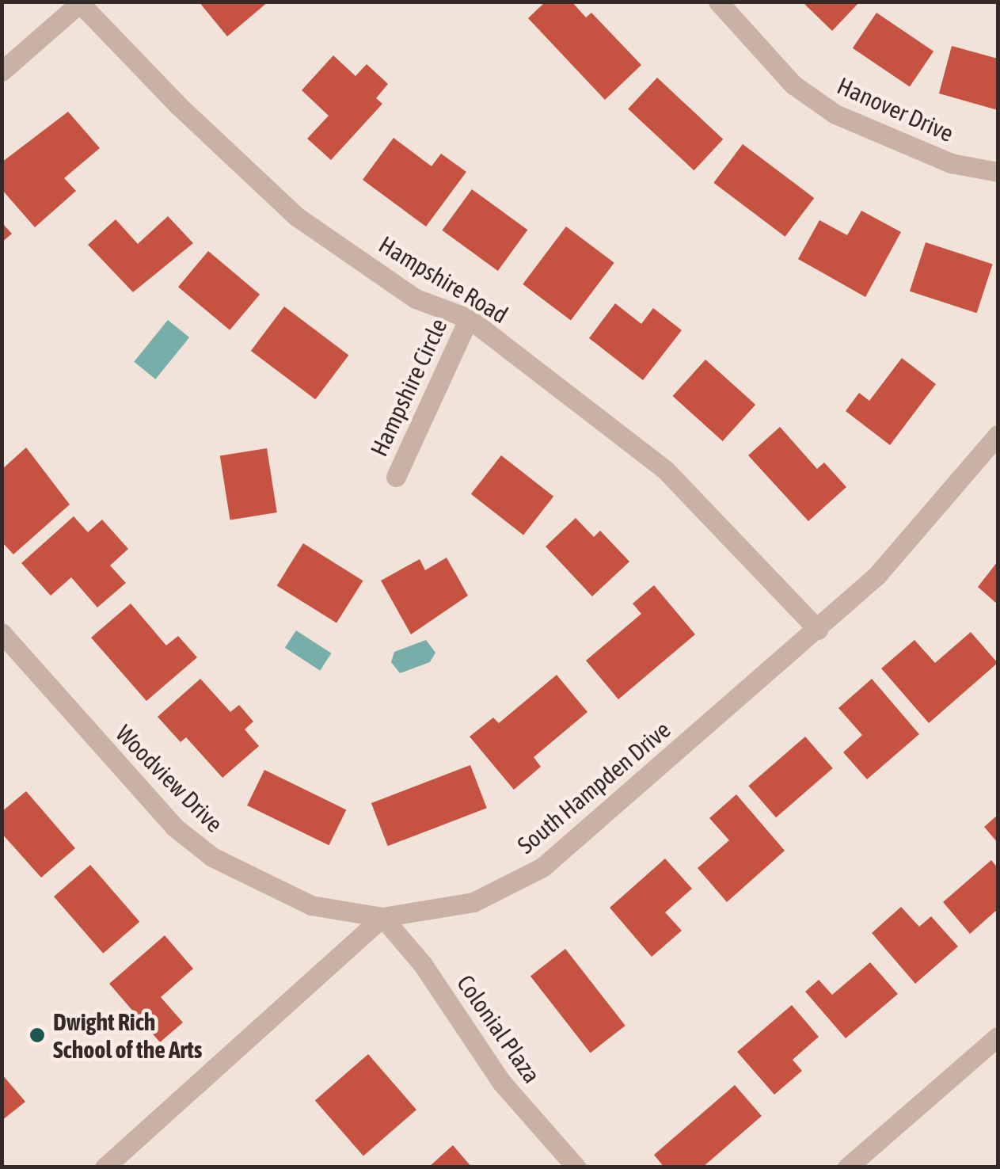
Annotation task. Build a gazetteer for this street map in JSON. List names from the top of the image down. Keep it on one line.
{"streets":{"street":["Hanover Drive","Hampshire Road","Hampshire Circle","Woodview Drive","South Hampden Drive","Colonial Plaza"]},"crossings":[["Hampshire Road","Hampshire Circle"],["Hampshire Road","South Hampden Drive"],["Woodview Drive","South Hampden Drive"],["Woodview Drive","Colonial Plaza"],["South Hampden Drive","Colonial Plaza"]],"places":["Dwight Rich School of the Arts"]}
